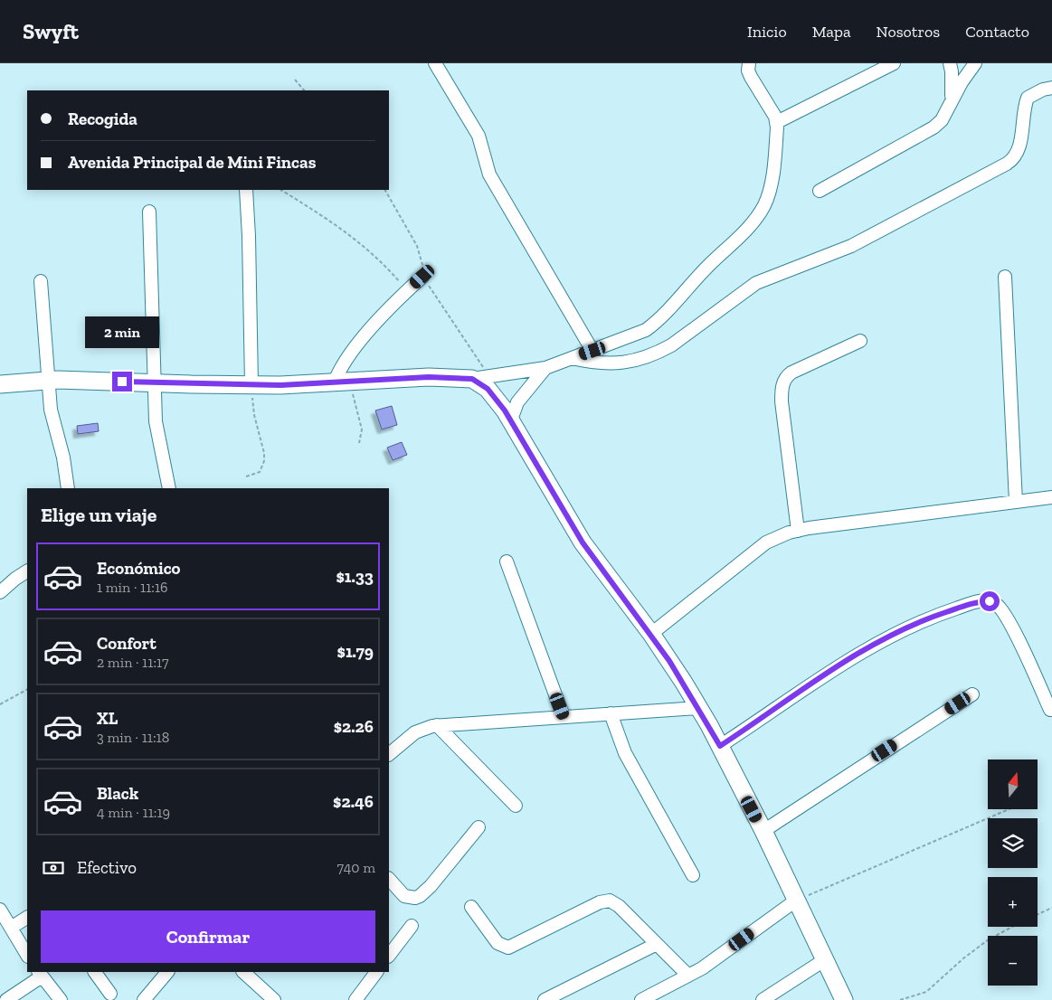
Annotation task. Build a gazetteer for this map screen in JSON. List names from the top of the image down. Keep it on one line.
{"north":"top","page":{"header":"Swyft","nav":["Inicio","Mapa","Nosotros","Contacto"],"banner":["Recogida","Avenida Principal de Mini Fincas"],"bubble":"2 min","heading":"Elige un viaje","list":[{"name":"Económico","note":"1 min · 11:16","value":"$1.33"},{"name":"Confort","note":"2 min · 11:17","value":"$1.79"},{"name":"XL","note":"3 min · 11:18","value":"$2.26"},{"name":"Black","note":"4 min · 11:19","value":"$2.46"}],"map_buttons":["+","−"],"pay":["Efectivo","740 m"],"buttons":"Confirmar"}}
